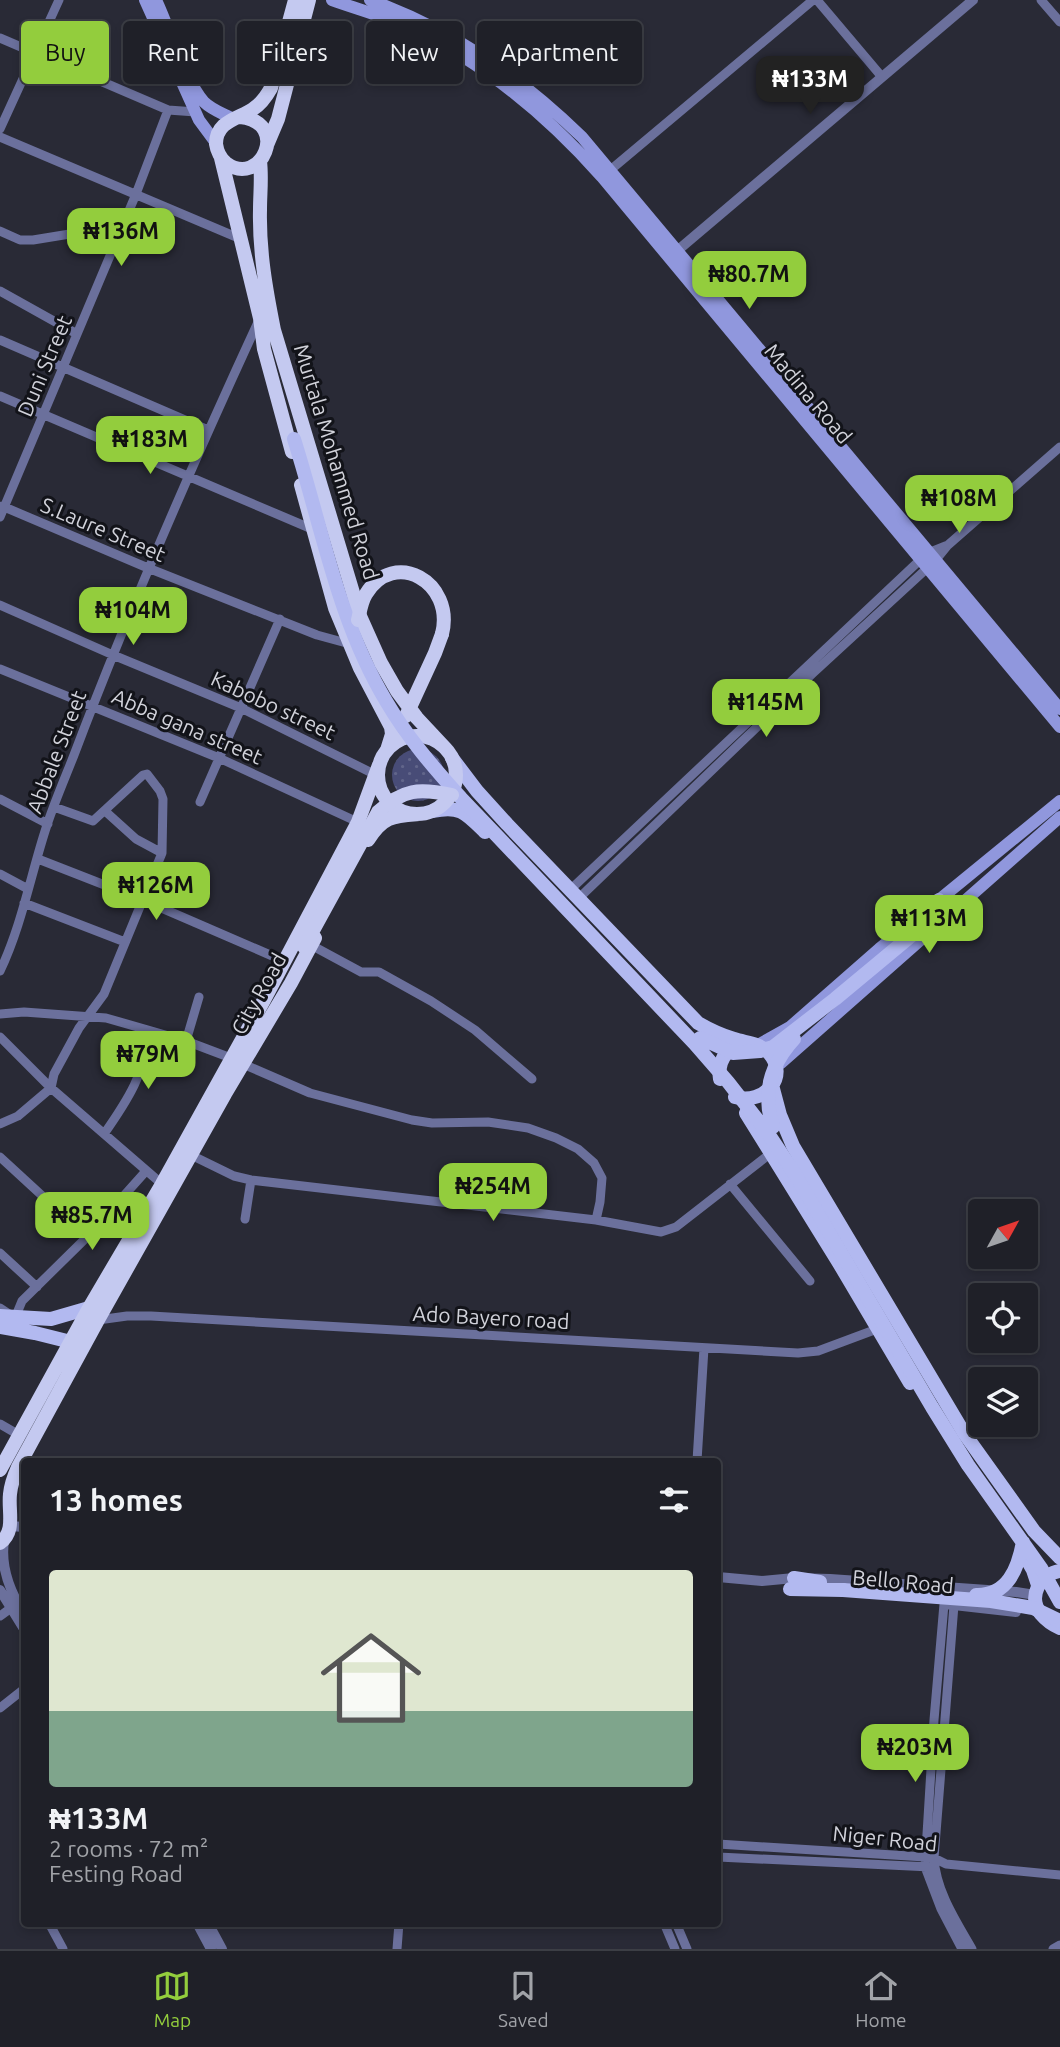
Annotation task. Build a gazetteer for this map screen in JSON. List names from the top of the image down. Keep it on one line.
{"streets":{"highway":["Murtala Mohammed Road","City Road"],"main road":["Madina Road"],"street":["Duni Street","S.Laure Street","Kabobo street","Abba gana street","Abbale Street","Ado Bayero road","Bello Road","Niger Road"]},"crossings":[["Duni Street","S.Laure Street"],["Murtala Mohammed Road","S.Laure Street"],["Murtala Mohammed Road","Kabobo street"],["Murtala Mohammed Road","Abbale Street"],["Murtala Mohammed Road","City Road"],["S.Laure Street","Abbale Street"],["Kabobo street","Abbale Street"],["Kabobo street","City Road"],["Abba gana street","Abbale Street"],["Abba gana street","City Road"],["City Road","Ado Bayero road"]],"north":"top right","page":{"chip":["Buy","Rent","Filters","New","Apartment"],"price":["₦133M","₦136M","₦80.7M","₦183M","₦108M","₦104M","₦145M","₦126M","₦113M","₦79M","₦254M","₦85.7M","₦203M"],"heading":"13 homes","list":[{"name":"₦133M","note":"2 rooms · 72 m² · Festing Road"}],"tabs":["Map","Saved","Home"]}}
